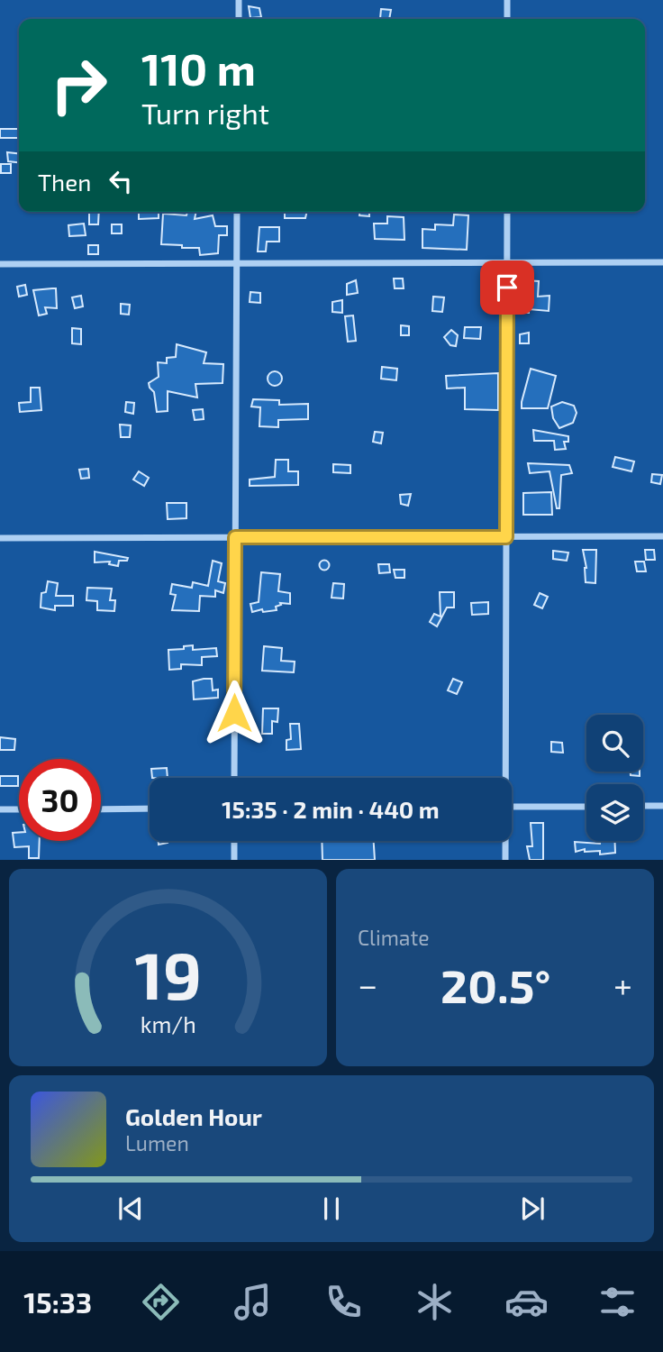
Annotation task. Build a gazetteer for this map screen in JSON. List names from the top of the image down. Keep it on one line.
{"page":{"turn":["110 m","Turn right"],"then":"Then","limit":"30","trip":"15:35 · 2 min · 440 m","tile":"Climate","heat":["−","20.5°","+"],"song":["Golden Hour","Lumen"],"tabs":"15:33","gauge":["19","km/h"]}}
